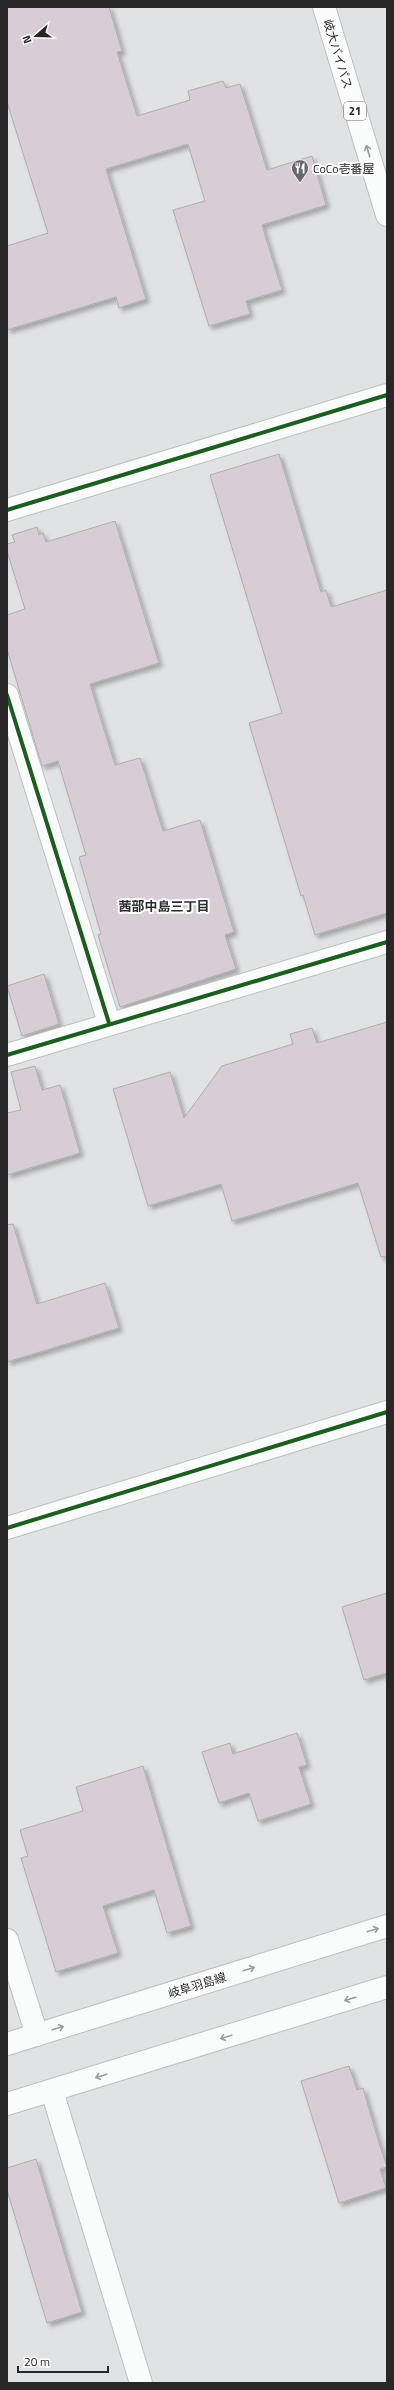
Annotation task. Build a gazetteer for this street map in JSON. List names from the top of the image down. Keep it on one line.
{"streets":{"main road":["岐大バイパス","21","岐阜羽島線"]},"one_way":["岐大バイパス"],"districts":["茜部中島三丁目"],"places":{"restaurant":["CoCo壱番屋"]},"scale_bar":"20 m","north":"left"}
